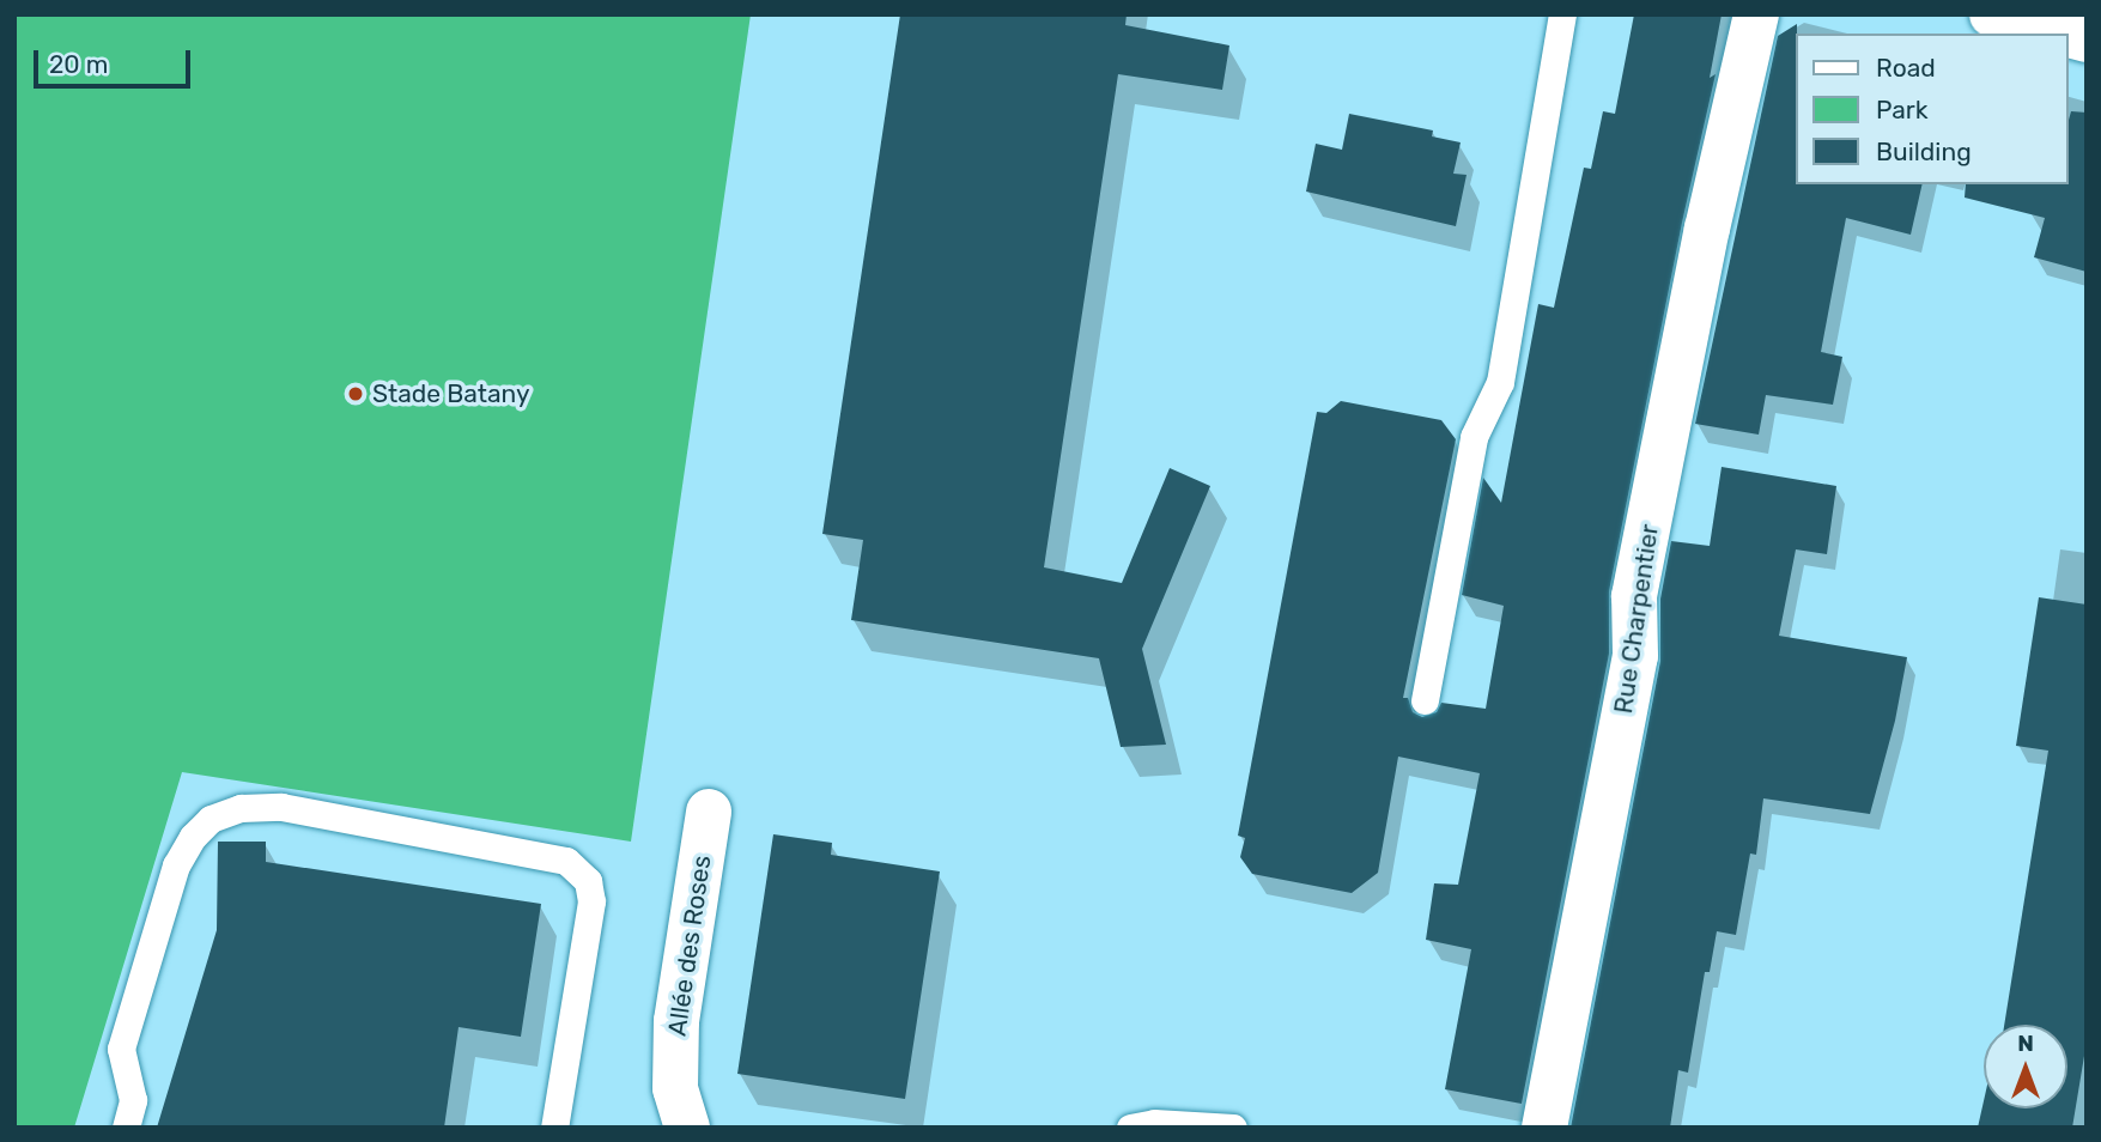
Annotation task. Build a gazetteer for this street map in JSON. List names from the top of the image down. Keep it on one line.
{"streets":{"street":["Rue Charpentier","Allée des Roses"]},"places":["Stade Batany"],"legend":["Road","Park","Building"],"scale_bar":"20 m","north":"top"}
